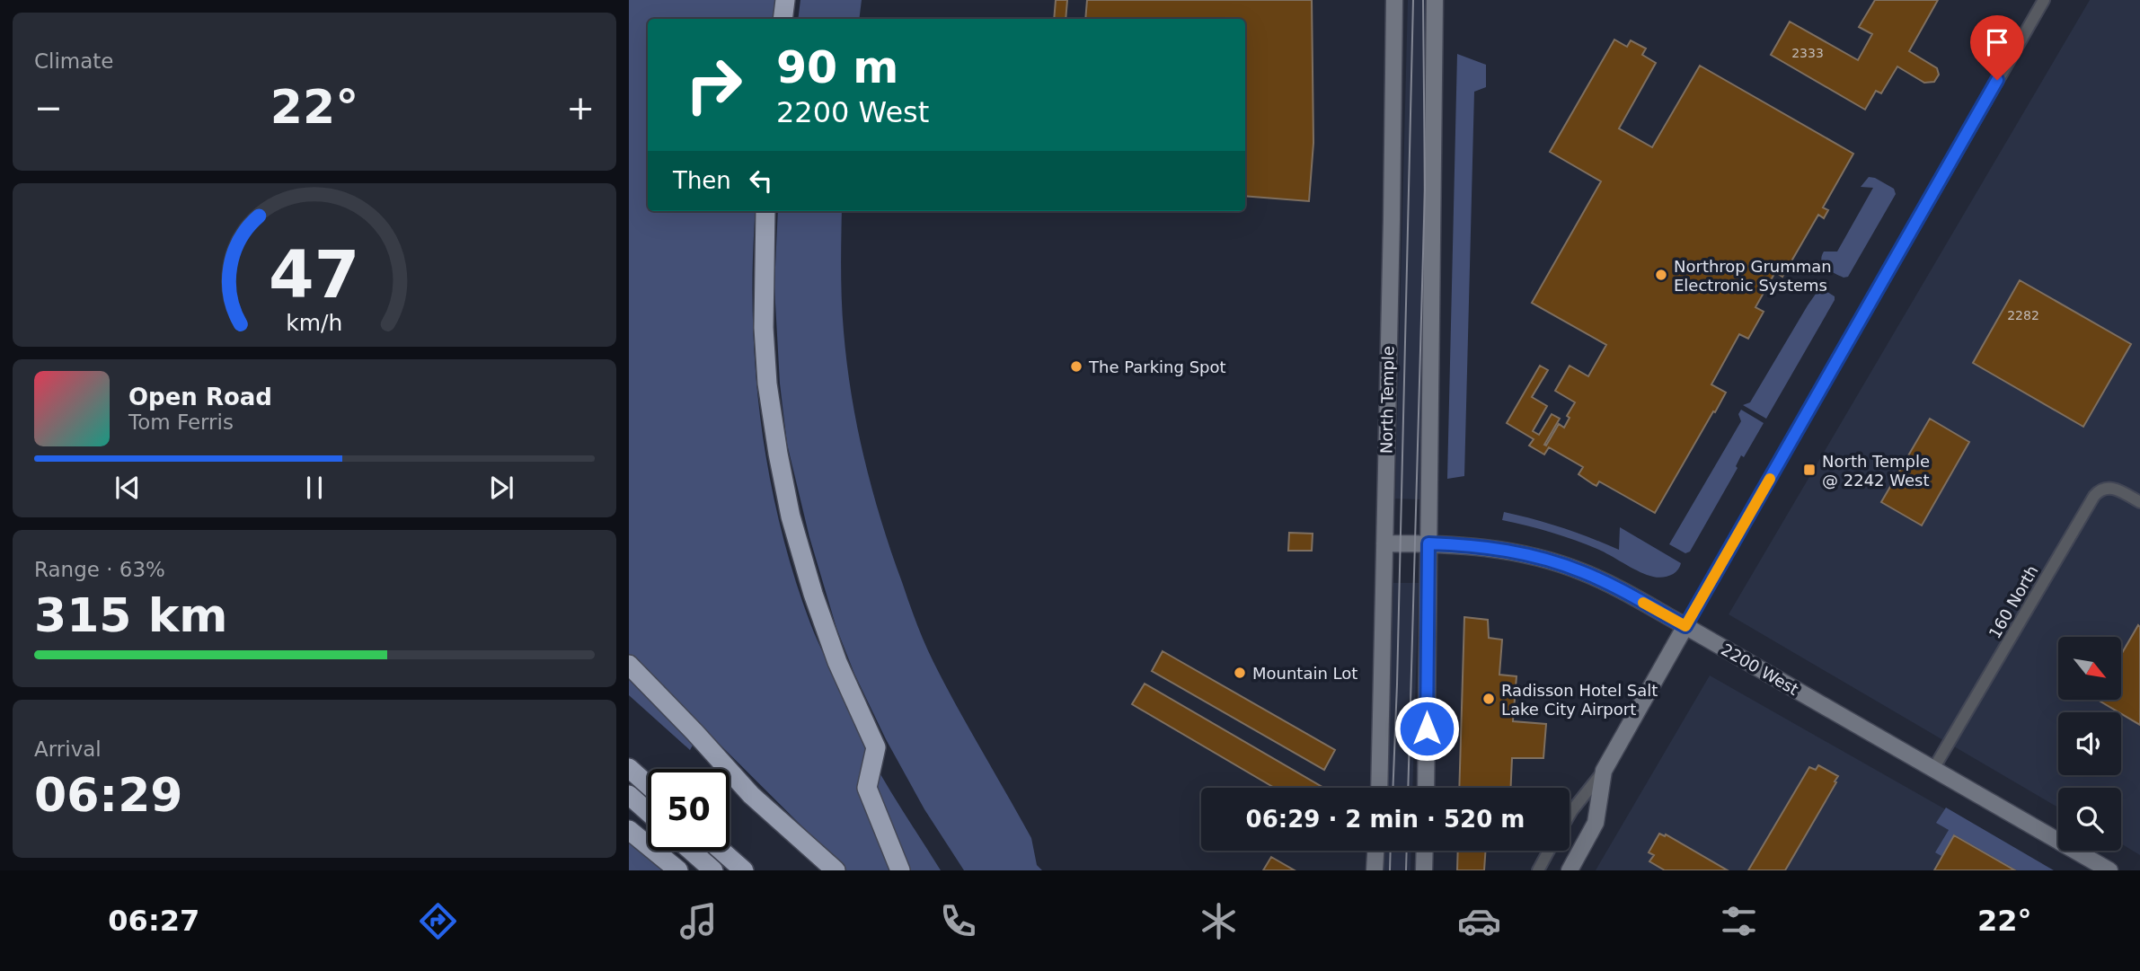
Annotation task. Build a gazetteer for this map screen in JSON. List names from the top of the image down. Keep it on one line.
{"streets":{"main road":["North Temple","2200 West"],"street":["160 North"]},"crossings":[["North Temple","2200 West"],["160 North","2200 West"]],"places":{"other":["Northrop Grumman Electronic Systems","The Parking Spot","Mountain Lot","Radisson Hotel Salt Lake City Airport"],"transit":["North Temple @ 2242 West"]},"house_numbers":["2333","2282"],"north":"bottom right","page":{"tile":["Climate",["Range · 63%","315 km"],["Arrival","06:29"]],"turn":["90 m","2200 West"],"heat":["−","22°","+"],"then":"Then","song":["Open Road","Tom Ferris"],"limit":"50","trip":"06:29 · 2 min · 520 m","tabs":["06:27","22°"],"gauge":["47","km/h"]}}
